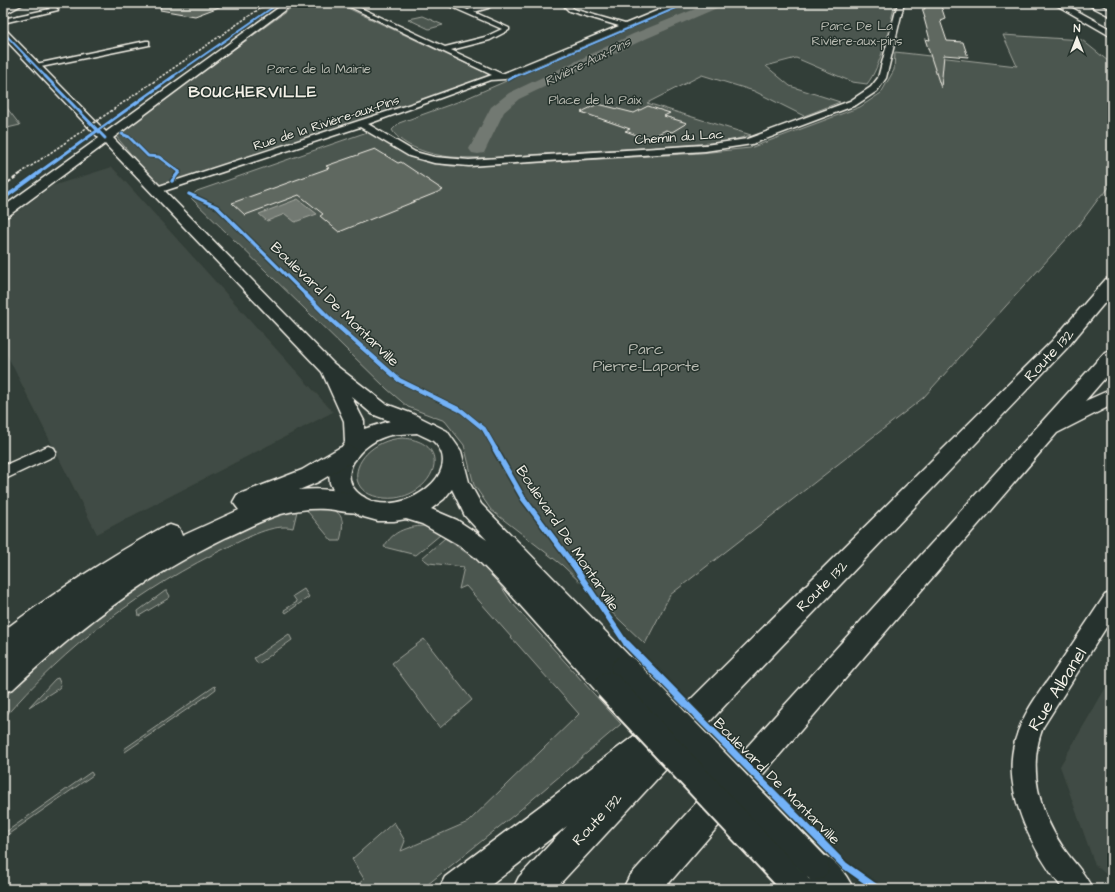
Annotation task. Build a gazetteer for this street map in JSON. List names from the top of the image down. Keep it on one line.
{"streets":{"highway":["Route 132"],"street":["Rue de la Rivière-aux-Pins","Chemin du Lac","Rue Albanel"],"cycle path":["Boulevard De Montarville"]},"crossings":[["Rue de la Rivière-aux-Pins","Chemin du Lac"]],"districts":["BOUCHERVILLE"],"water":["Rivière-Aux-Pins"],"parks":["Parc De La Rivière-aux-pins","Parc de la Mairie","Place de la Paix","Parc Pierre-Laporte"],"north":"top"}
